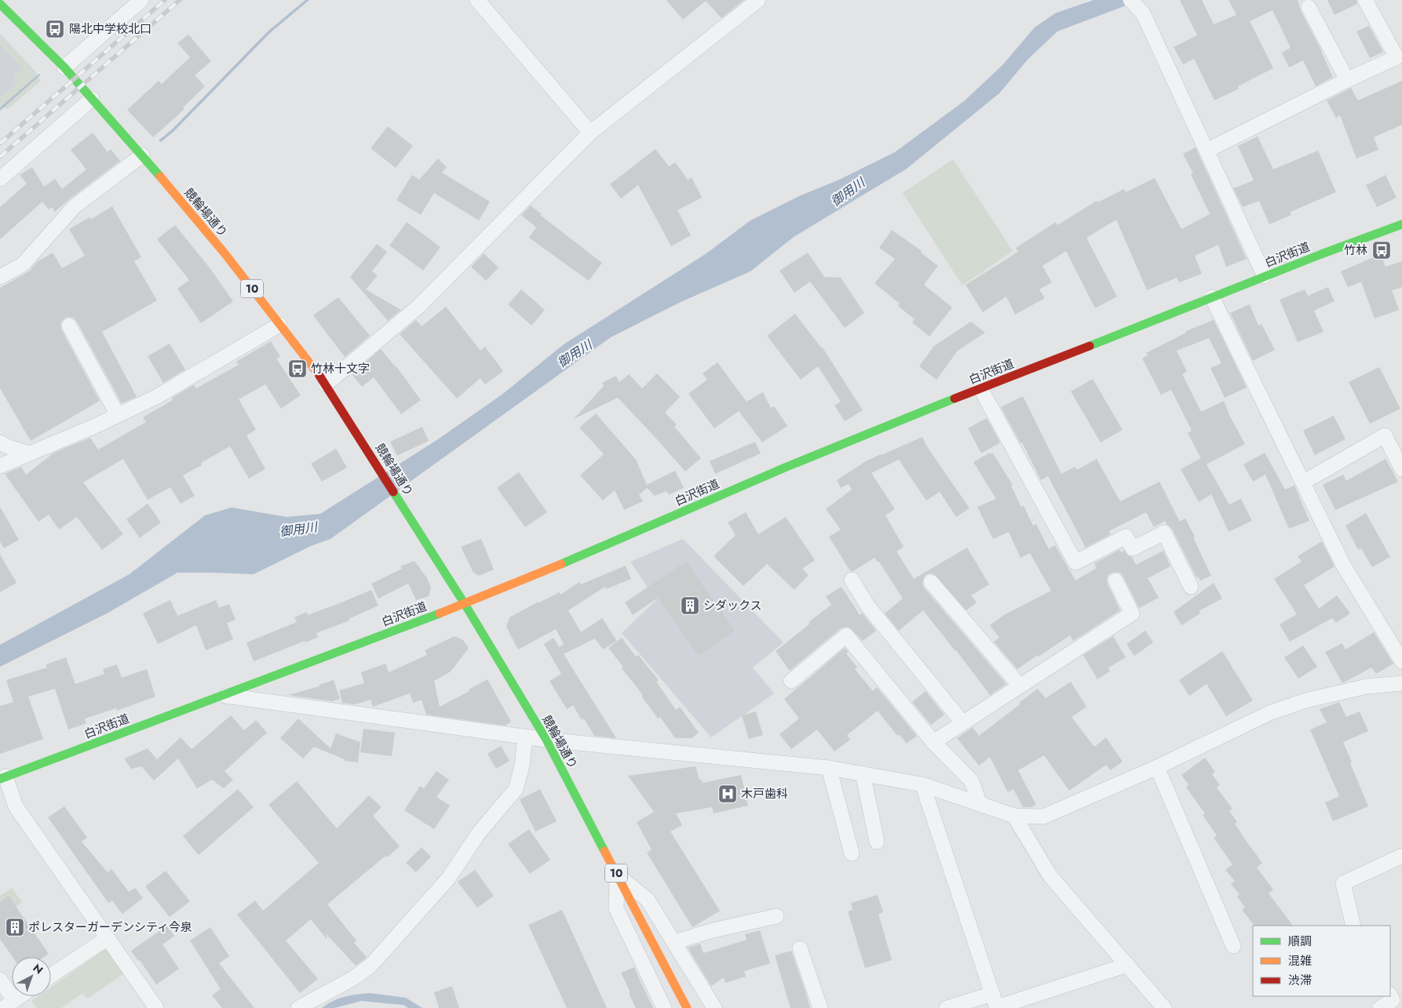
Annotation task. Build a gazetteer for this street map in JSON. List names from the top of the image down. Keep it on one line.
{"streets":{"main road":["競輪場通り","白沢街道","10"]},"crossings":[["競輪場通り","白沢街道"]],"water":["御用川"],"places":{"bus stop":["陽北中学校北口","竹林","竹林十文字"],"building":["シダックス","ポレスターガーデンシティ今泉"],"hospital":["木戸歯科"]},"legend":["順調","混雑","渋滞"],"north":"top right"}
